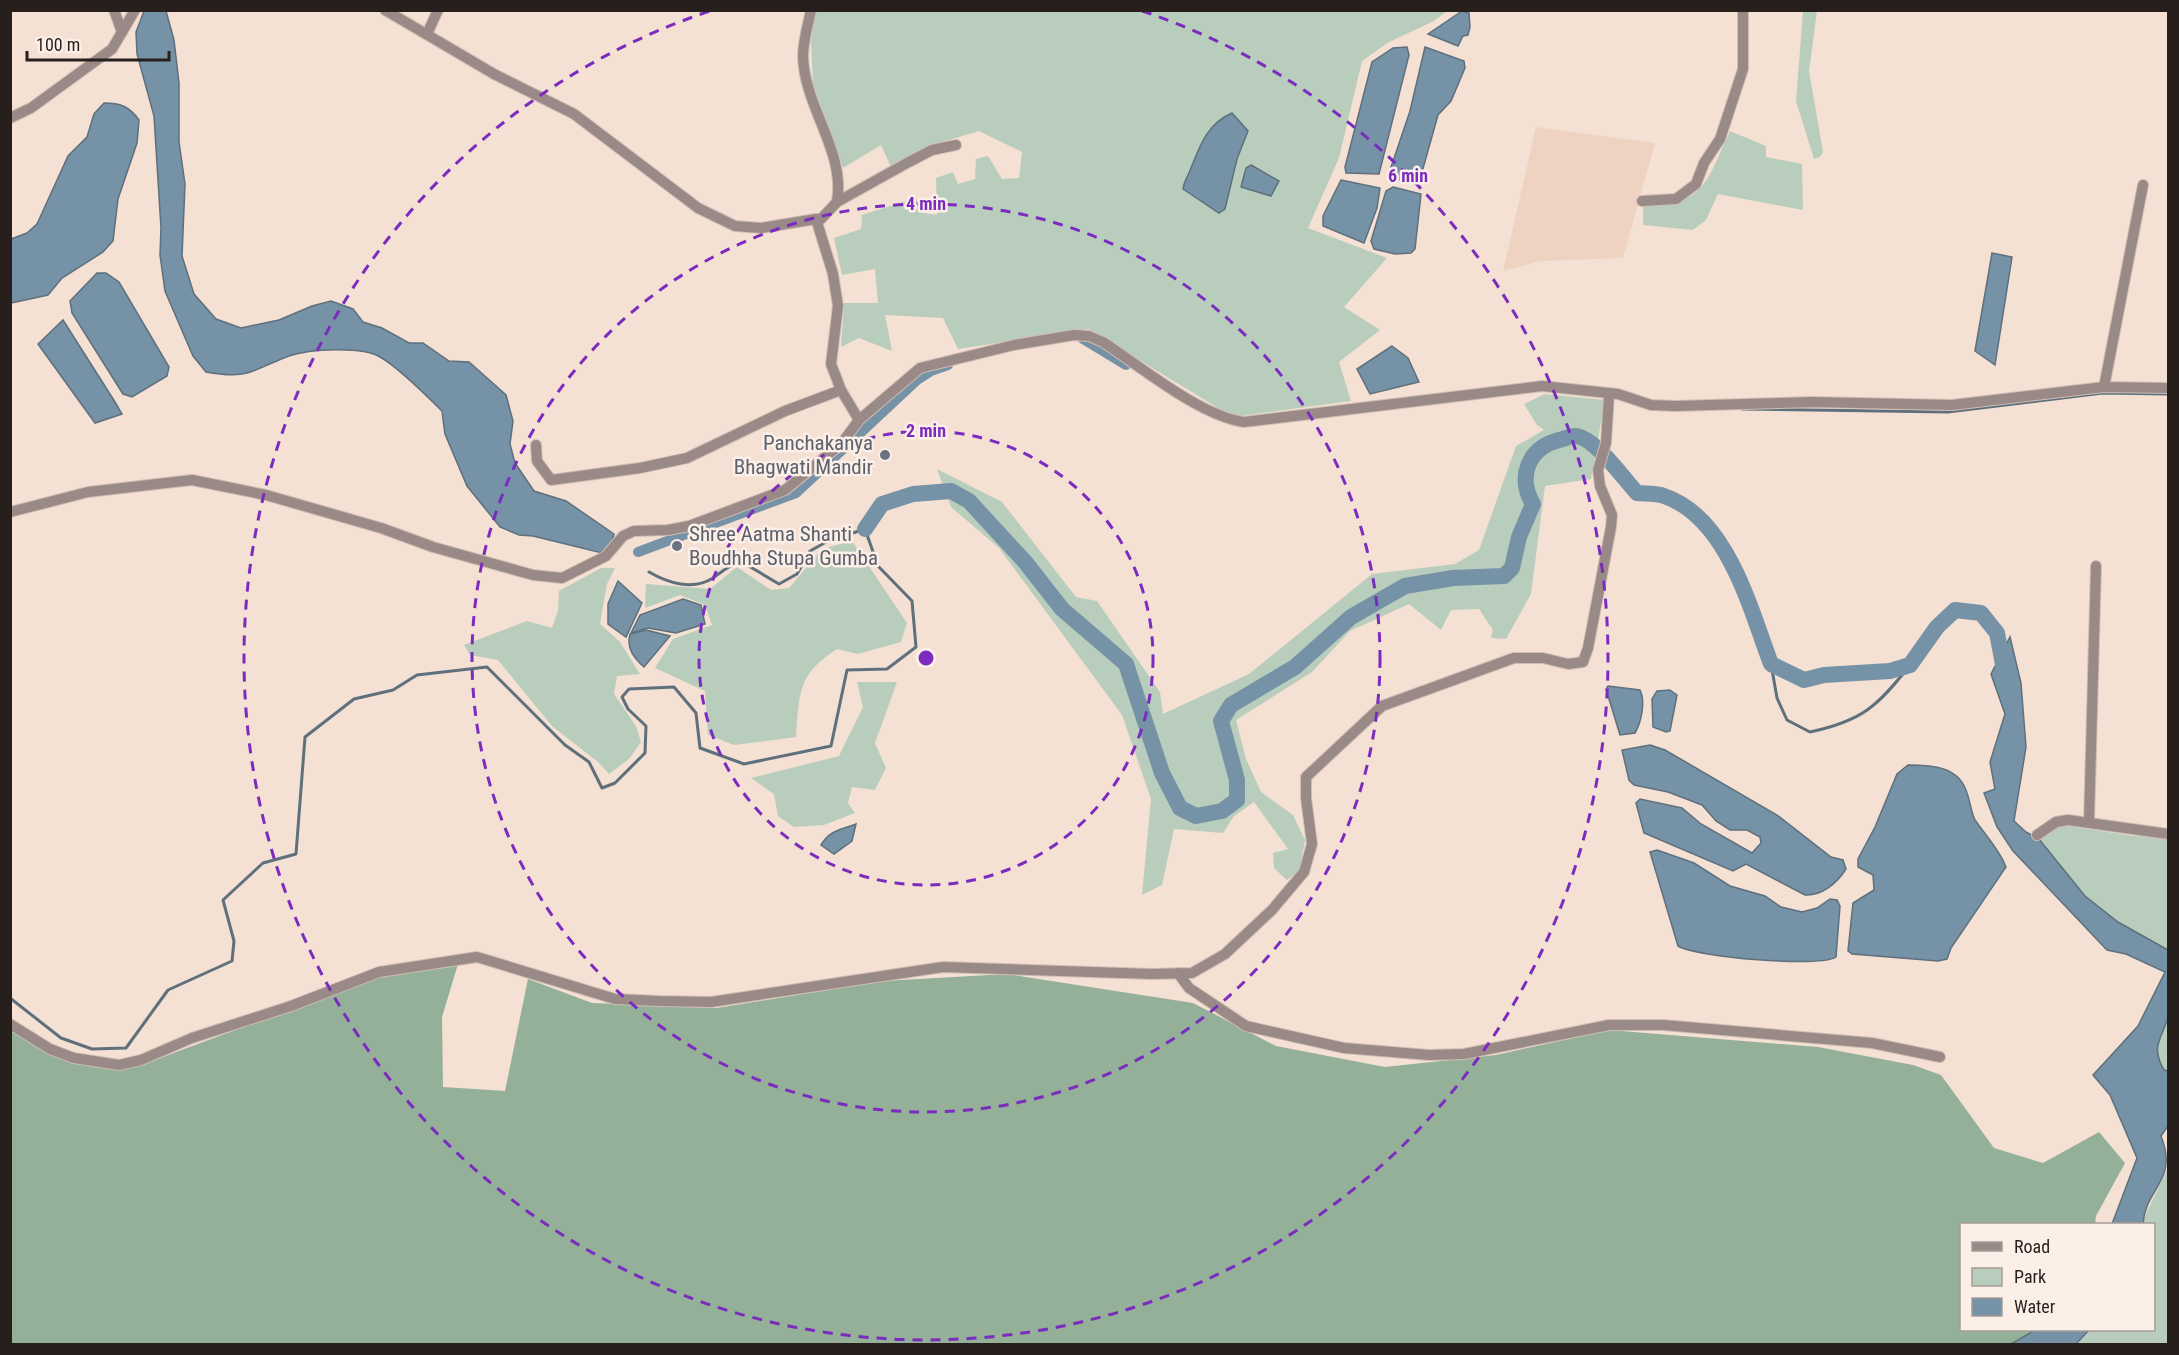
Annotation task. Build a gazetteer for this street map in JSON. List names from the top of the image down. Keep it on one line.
{"places":["Panchakanya Bhagwati Mandir","Shree Aatma Shanti Boudhha Stupa Gumba"],"legend":["Road","Park","Water"],"scale_bar":"100 m","rings":["6 min","4 min","2 min"]}
